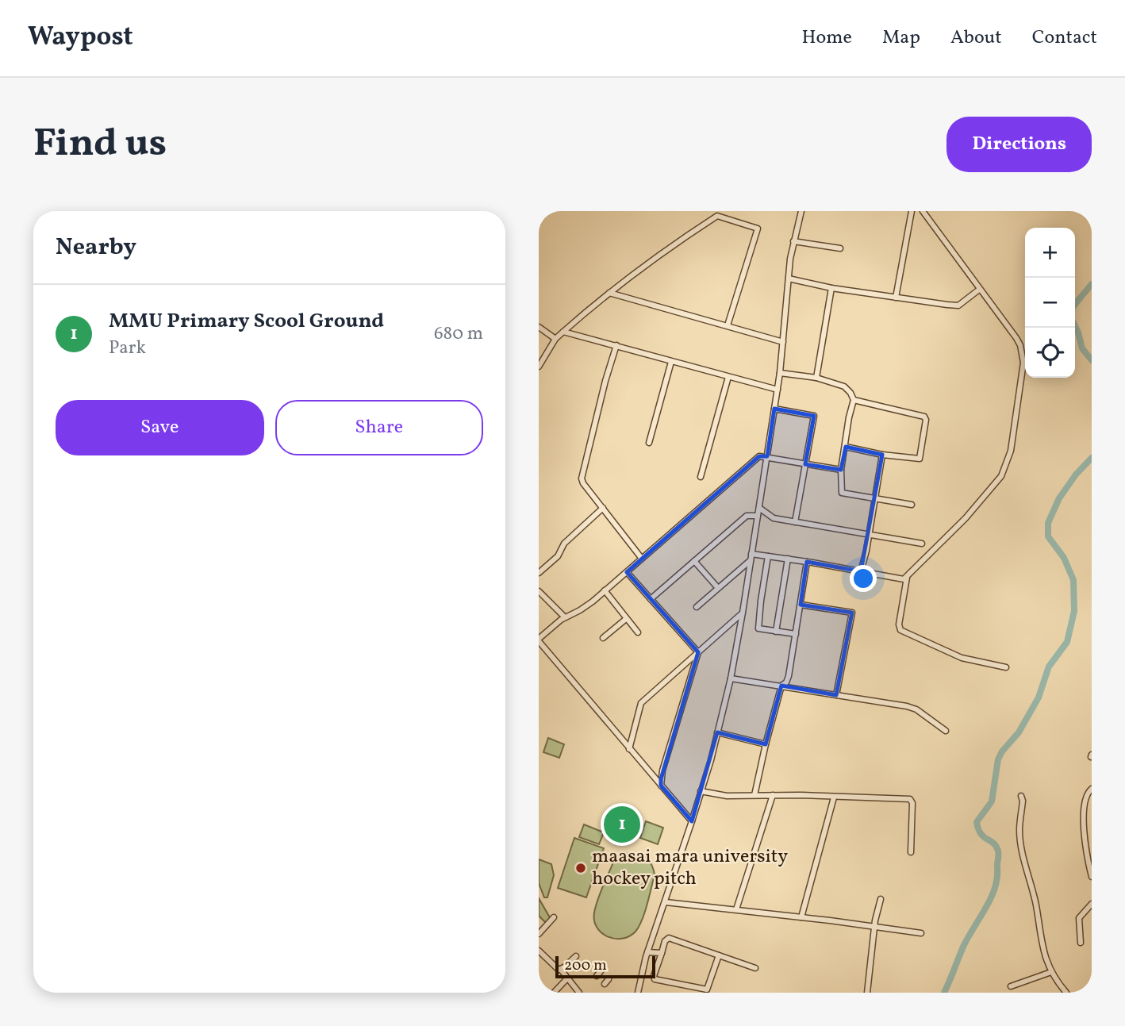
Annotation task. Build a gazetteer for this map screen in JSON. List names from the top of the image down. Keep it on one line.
{"places":["maasai mara university hockey pitch"],"scale_bar":"200 m","page":{"header":"Waypost","nav":["Home","Map","About","Contact"],"buttons":["Directions",["Save","Share"]],"title":"Find us","heading":"Nearby","map_buttons":["+","−"],"list":[{"mark":"1","name":"MMU Primary Scool Ground","note":"Park","value":"680 m"}],"pins":"1","scale":"200 m"}}
